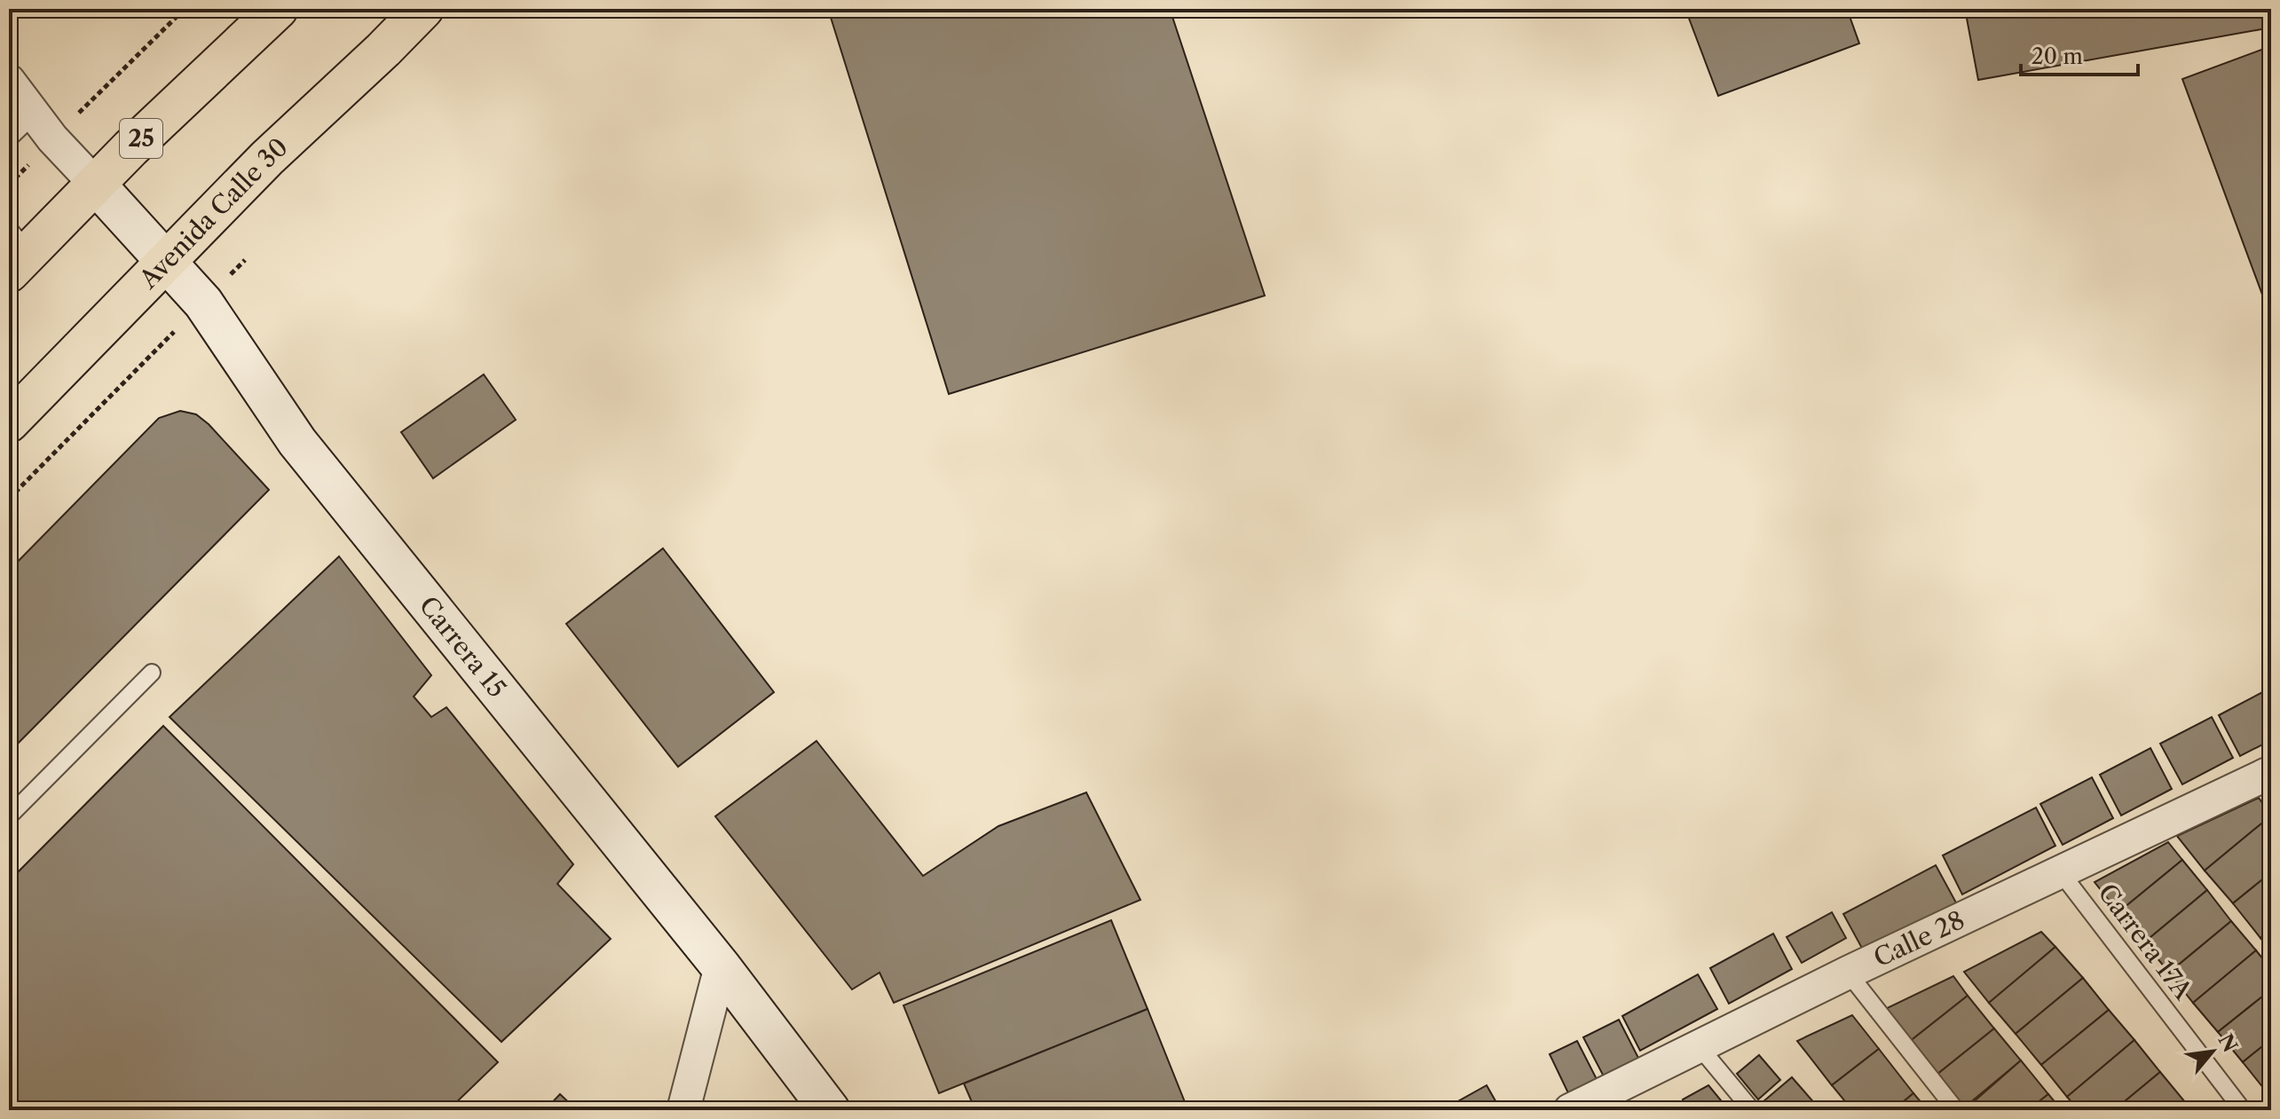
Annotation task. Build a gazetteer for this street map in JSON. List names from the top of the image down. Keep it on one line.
{"streets":{"highway":["25","Avenida Calle 30"],"street":["Carrera 15","Calle 28"],"lane":["Carrera 17A"]},"crossings":[["25","Carrera 15"],["Avenida Calle 30","Carrera 15"],["Calle 28","Carrera 17A"]],"scale_bar":"20 m","north":"top right"}
